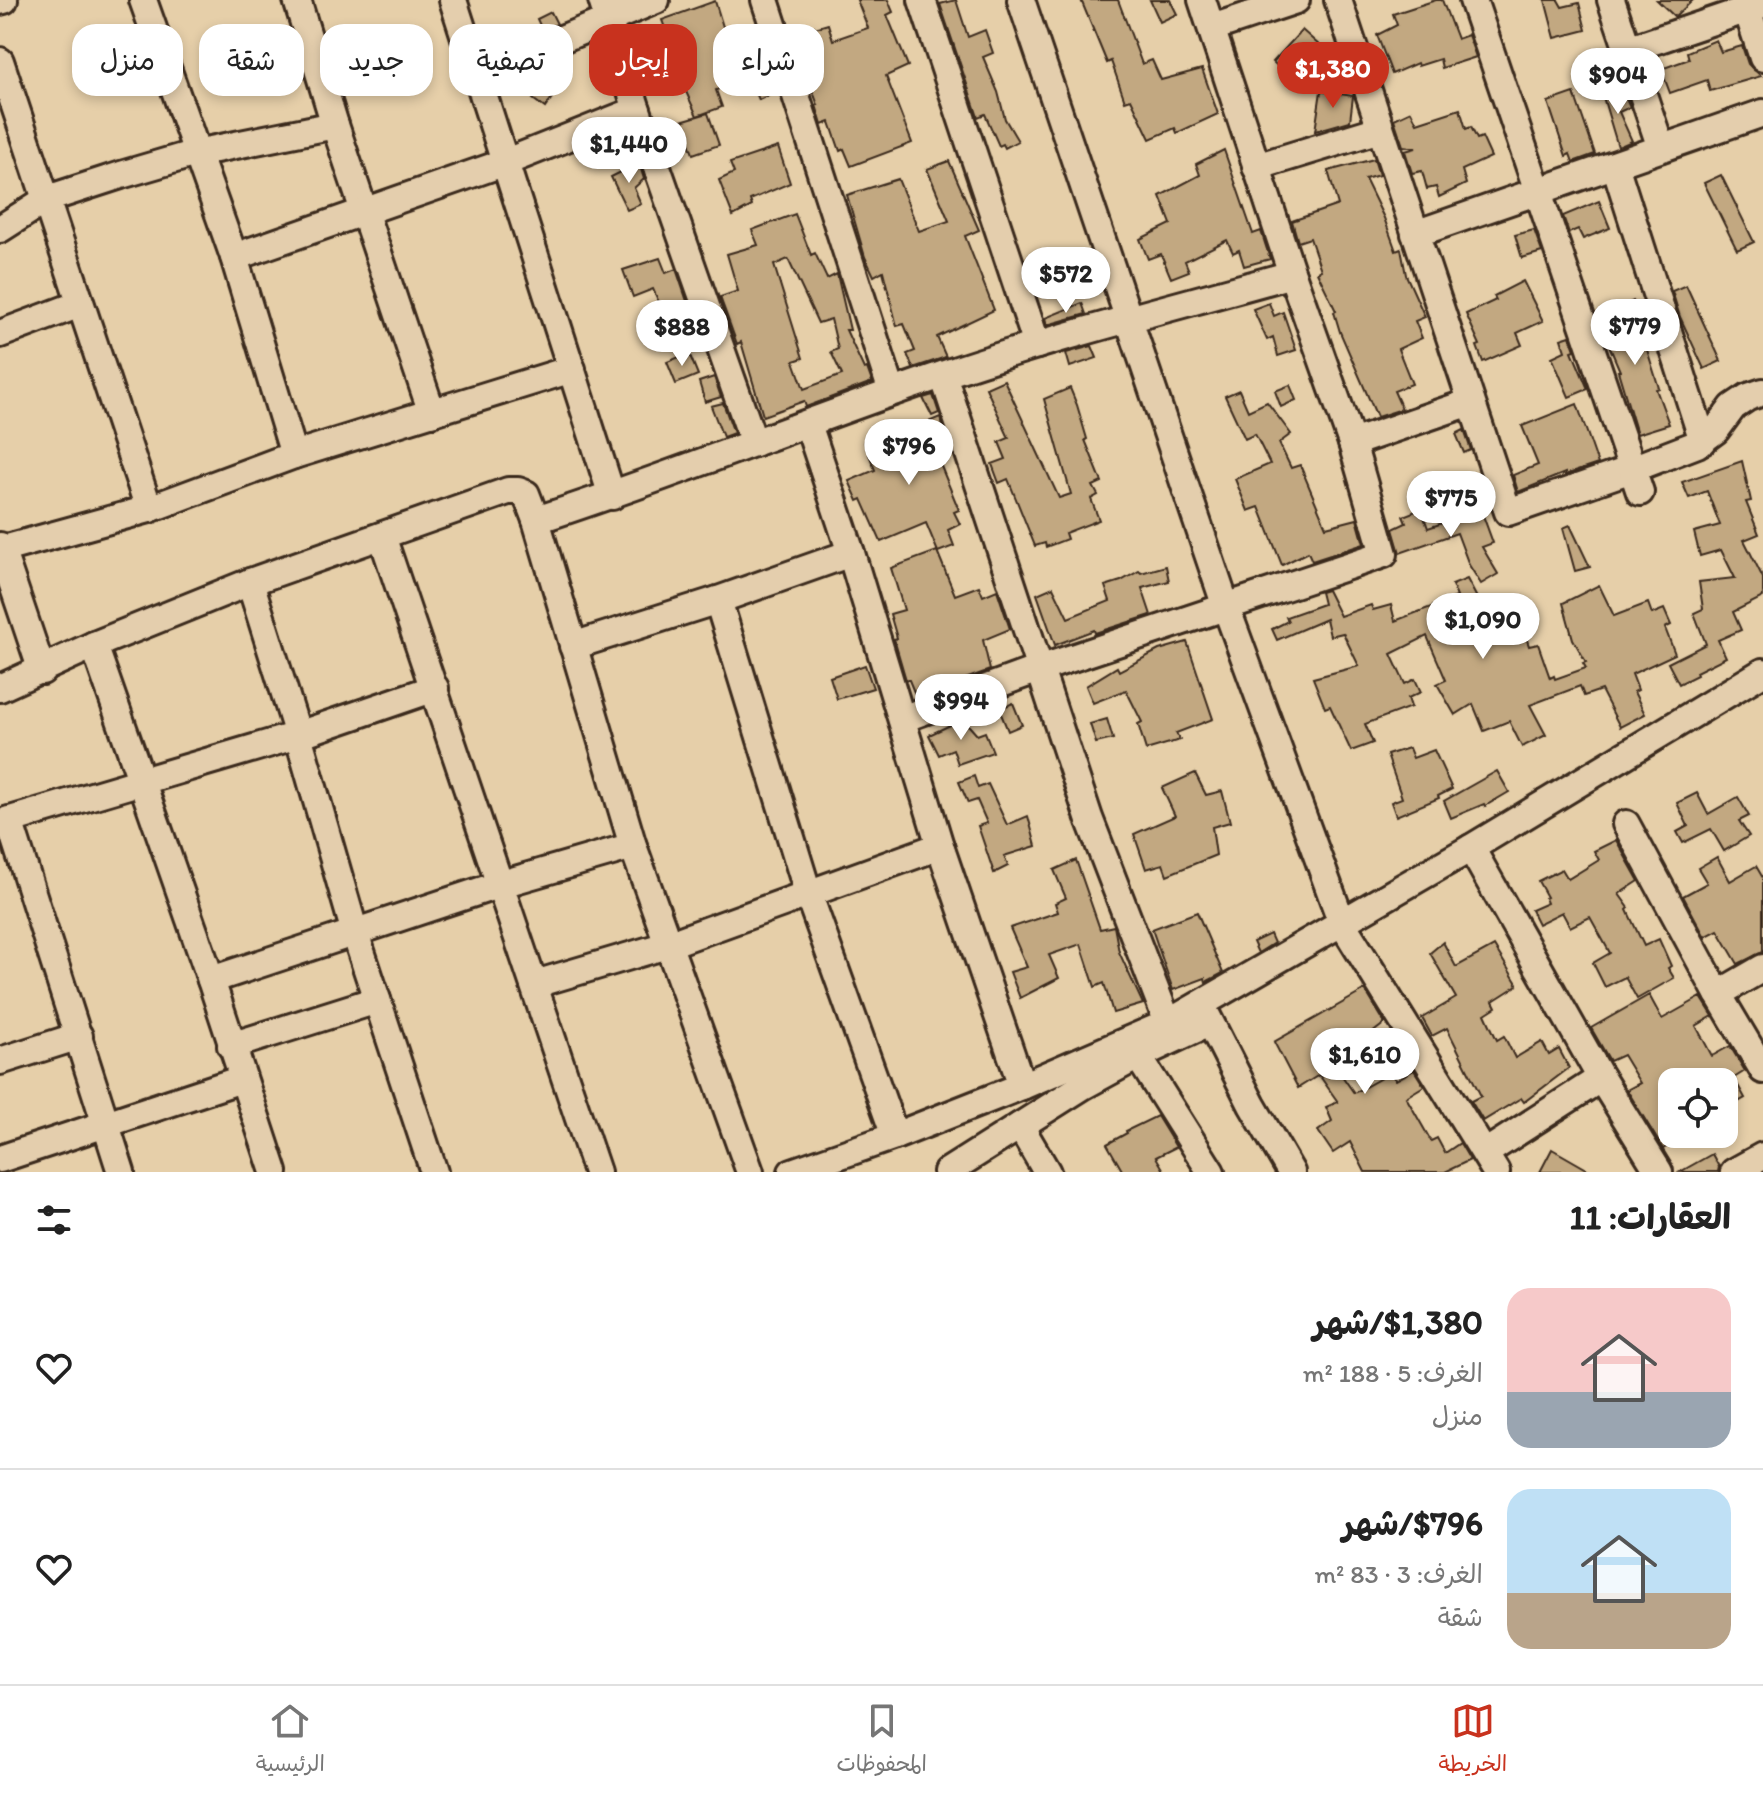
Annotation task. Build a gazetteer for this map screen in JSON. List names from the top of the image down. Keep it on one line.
{"page":{"chip":["شراء","إيجار","تصفية","جديد","شقة","منزل"],"price":["$1,380","$904","$1,440","$572","$779","$888","$796","$775","$1,090","$994","$1,610"],"heading":"العقارات: 11","list":[{"name":"$1,380/شهر","note":"الغرف: 5 · 188 m² · منزل"},{"name":"$796/شهر","note":"الغرف: 3 · 83 m² · شقة"}],"tabs":["الخريطة","المحفوظات","الرئيسية"]}}
